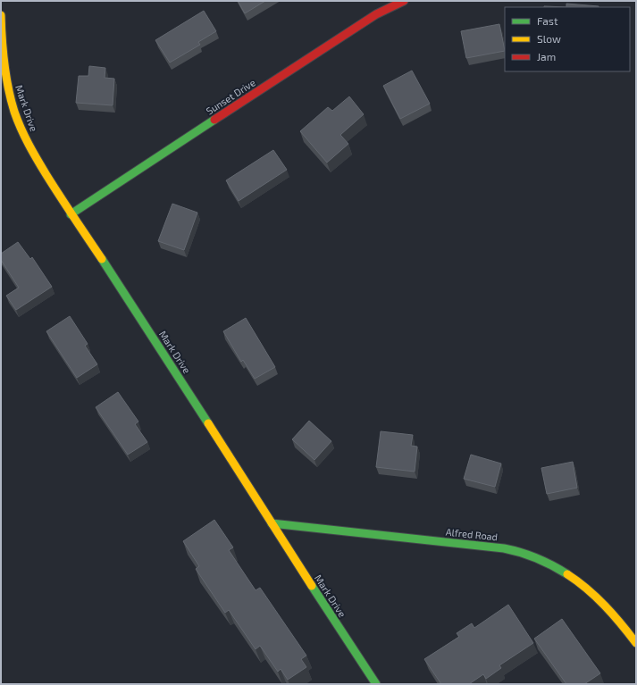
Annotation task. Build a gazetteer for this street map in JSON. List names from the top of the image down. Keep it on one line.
{"streets":{"street":["Sunset Drive","Mark Drive","Alfred Road"]},"crossings":[["Sunset Drive","Mark Drive"],["Mark Drive","Alfred Road"]],"legend":["Fast","Slow","Jam"]}
